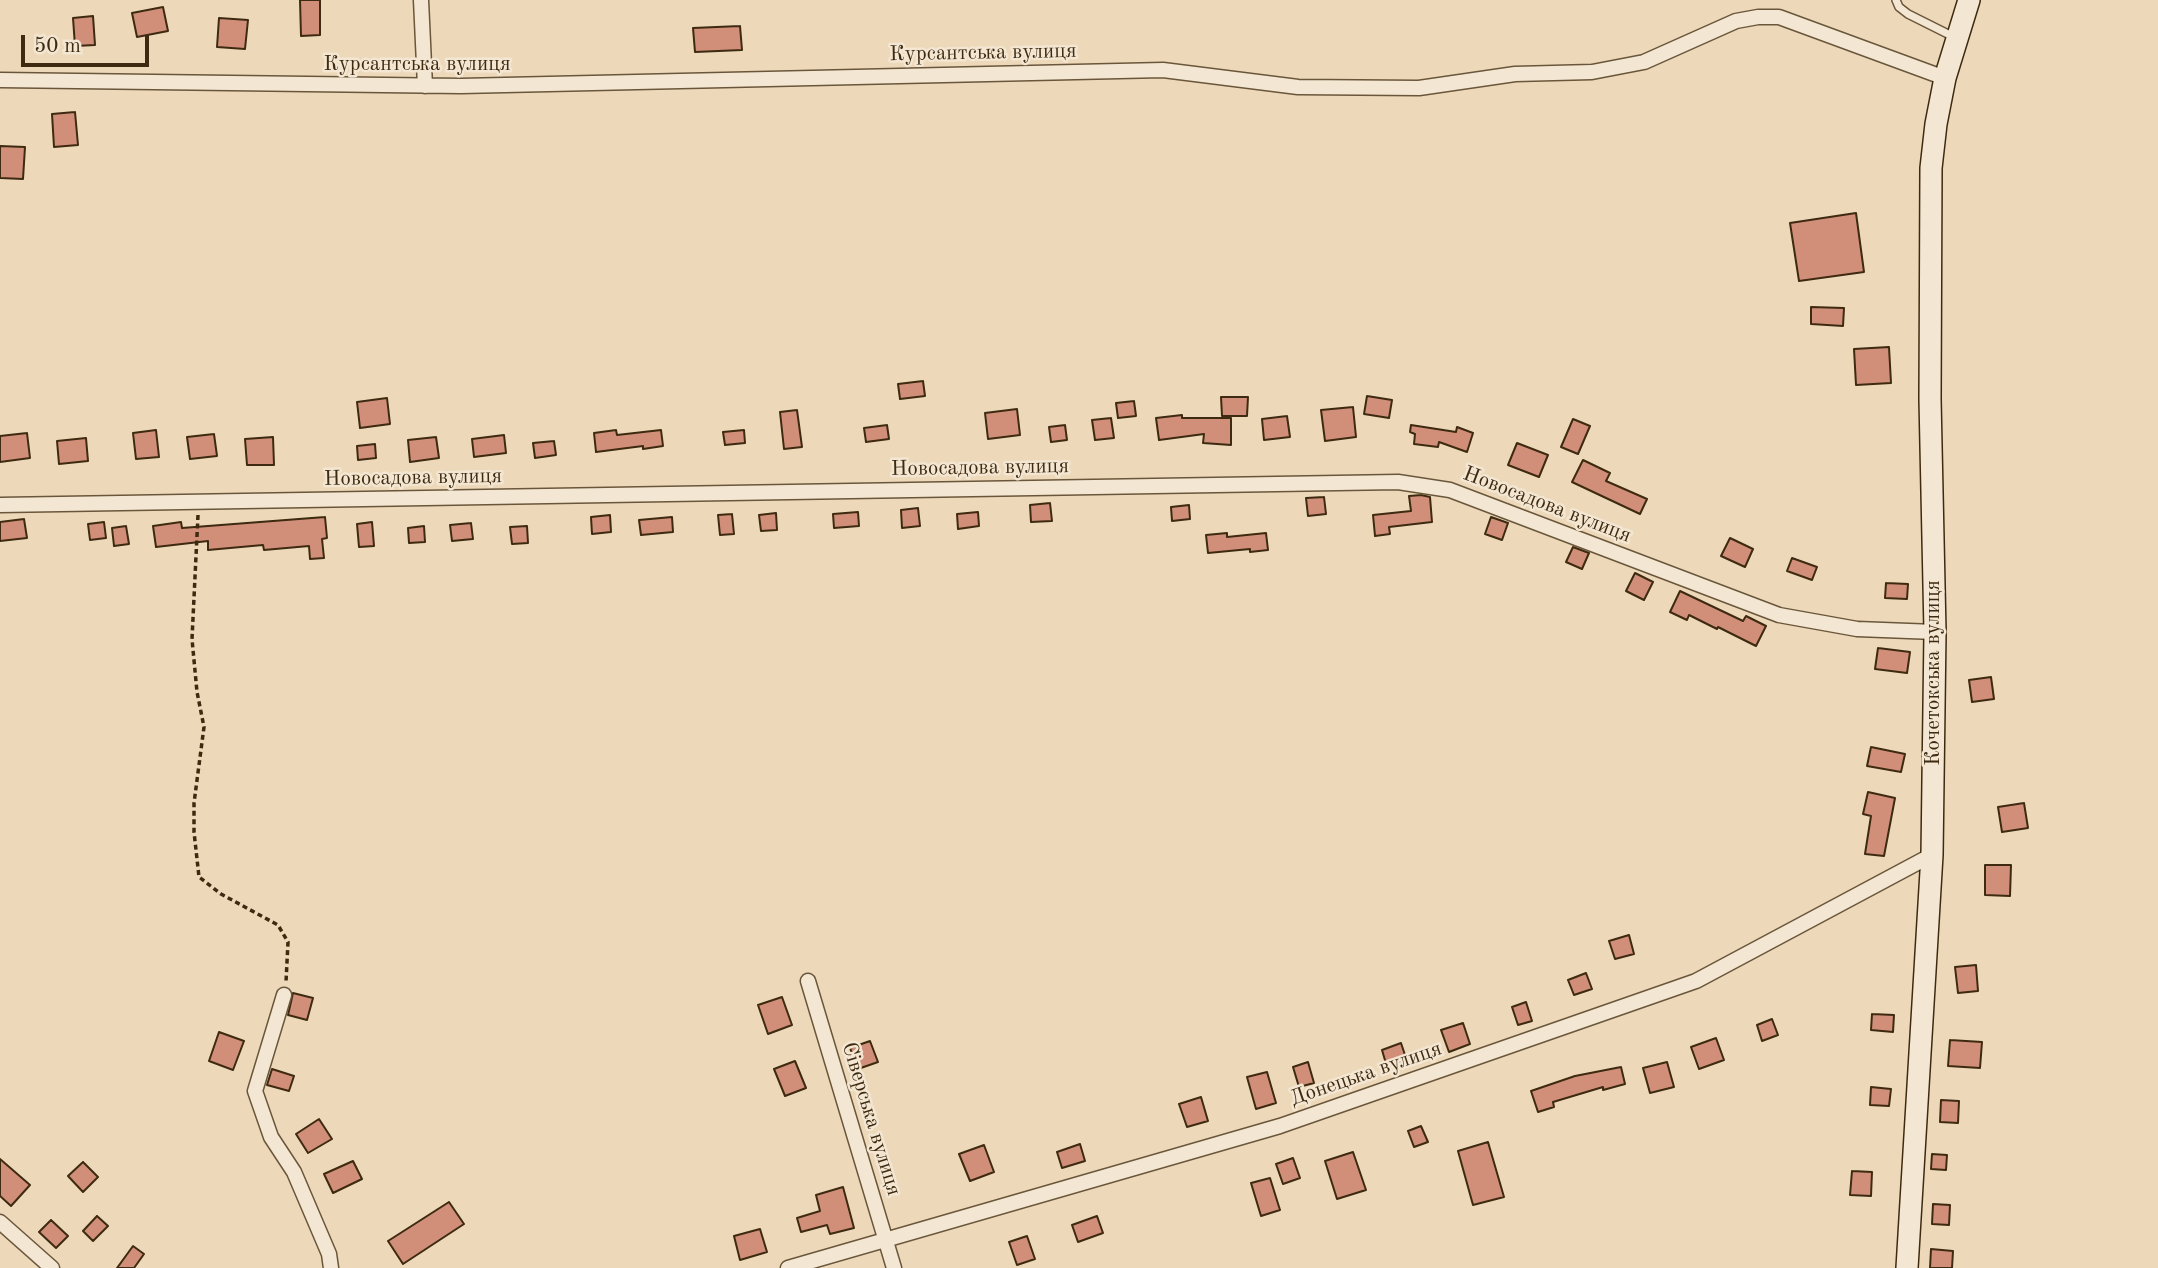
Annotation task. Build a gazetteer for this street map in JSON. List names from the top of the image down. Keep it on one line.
{"streets":{"main road":["Кочетокська вулиця"],"street":["Курсантська вулиця","Новосадова вулиця","Донецька вулиця","Сіверська вулиця"]},"crossings":[["Курсантська вулиця","Кочетокська вулиця"],["Новосадова вулиця","Кочетокська вулиця"],["Кочетокська вулиця","Донецька вулиця"],["Донецька вулиця","Сіверська вулиця"]],"scale_bar":"50 m"}
